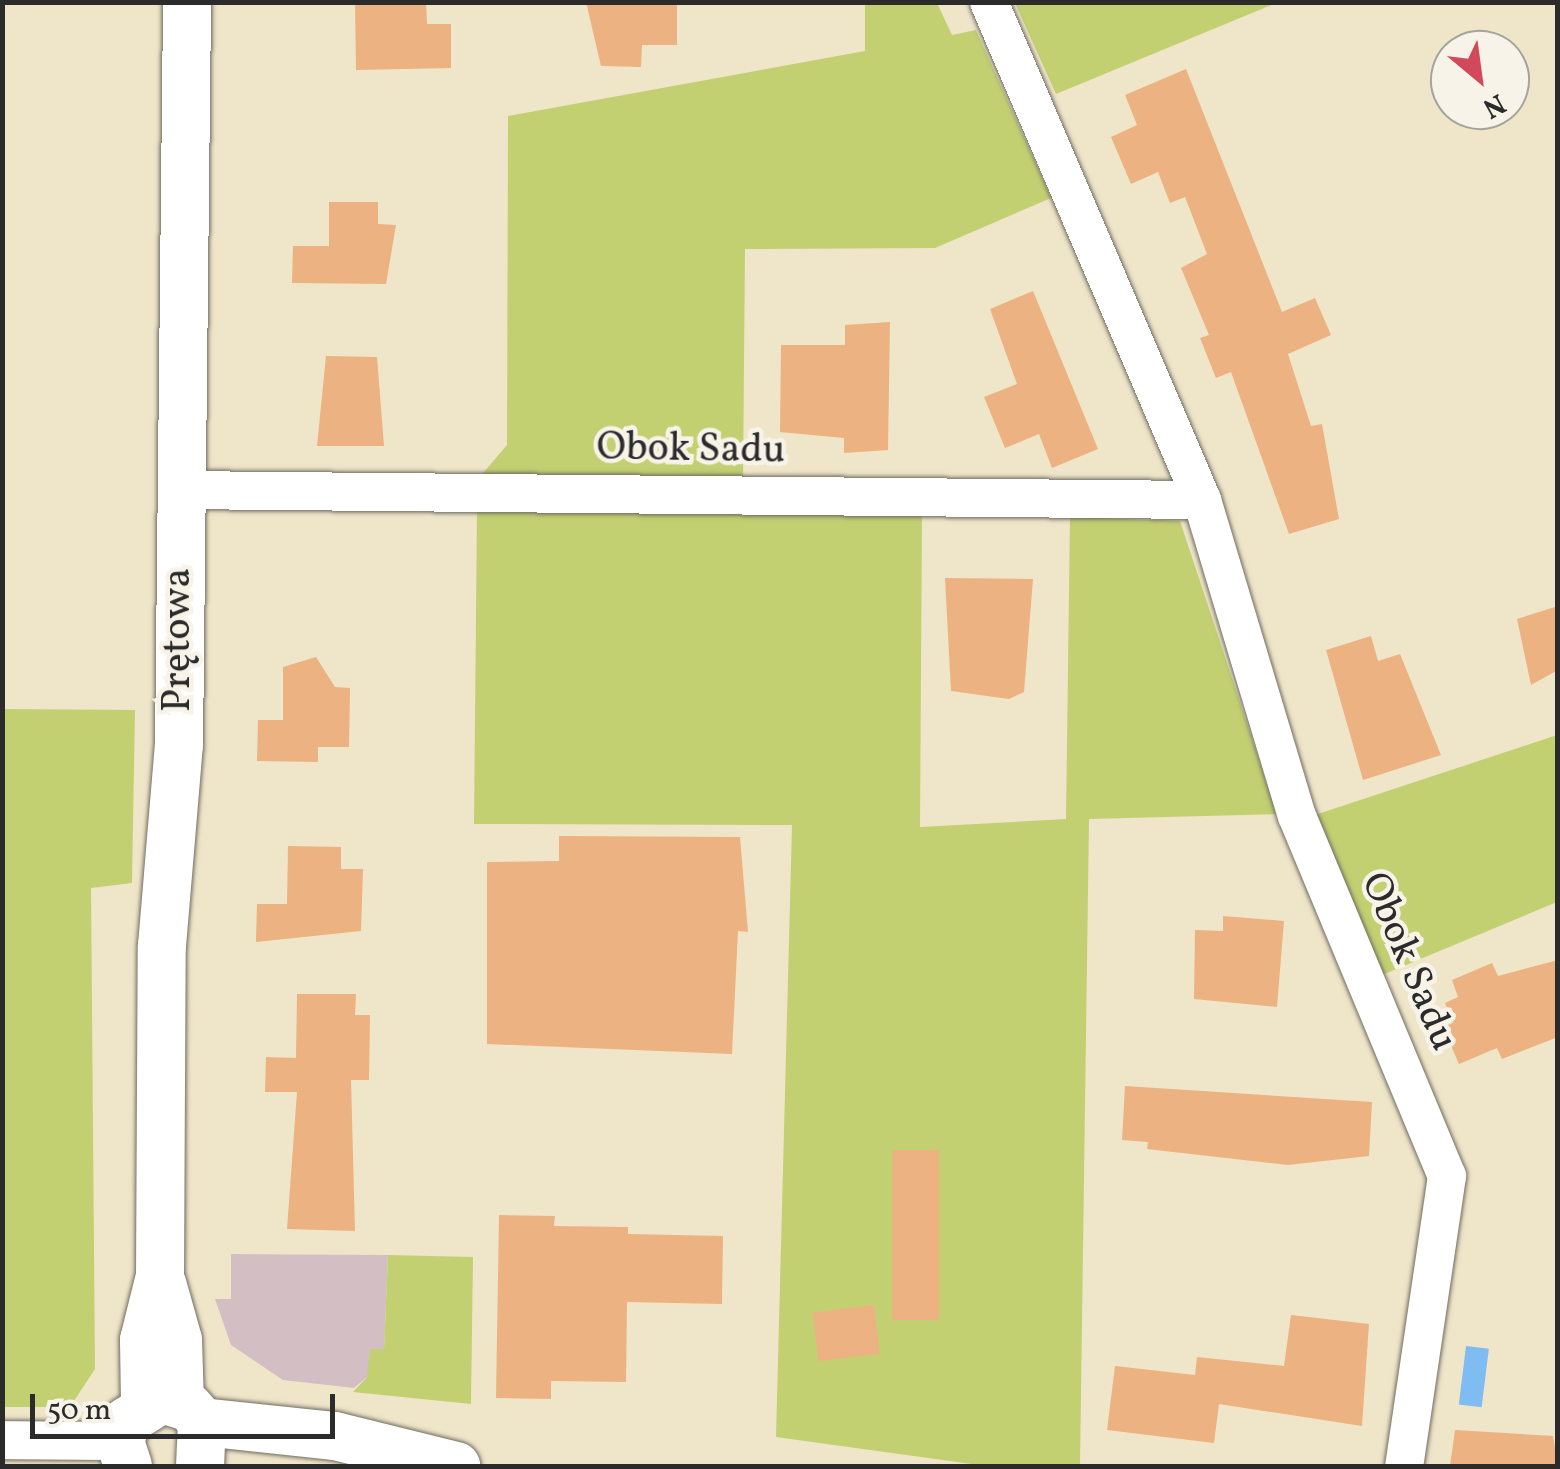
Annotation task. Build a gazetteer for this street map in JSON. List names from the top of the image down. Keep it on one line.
{"streets":{"street":["Obok Sadu","Prętowa"]},"crossings":[["Obok Sadu","Prętowa"]],"scale_bar":"50 m","north":"bottom right"}
